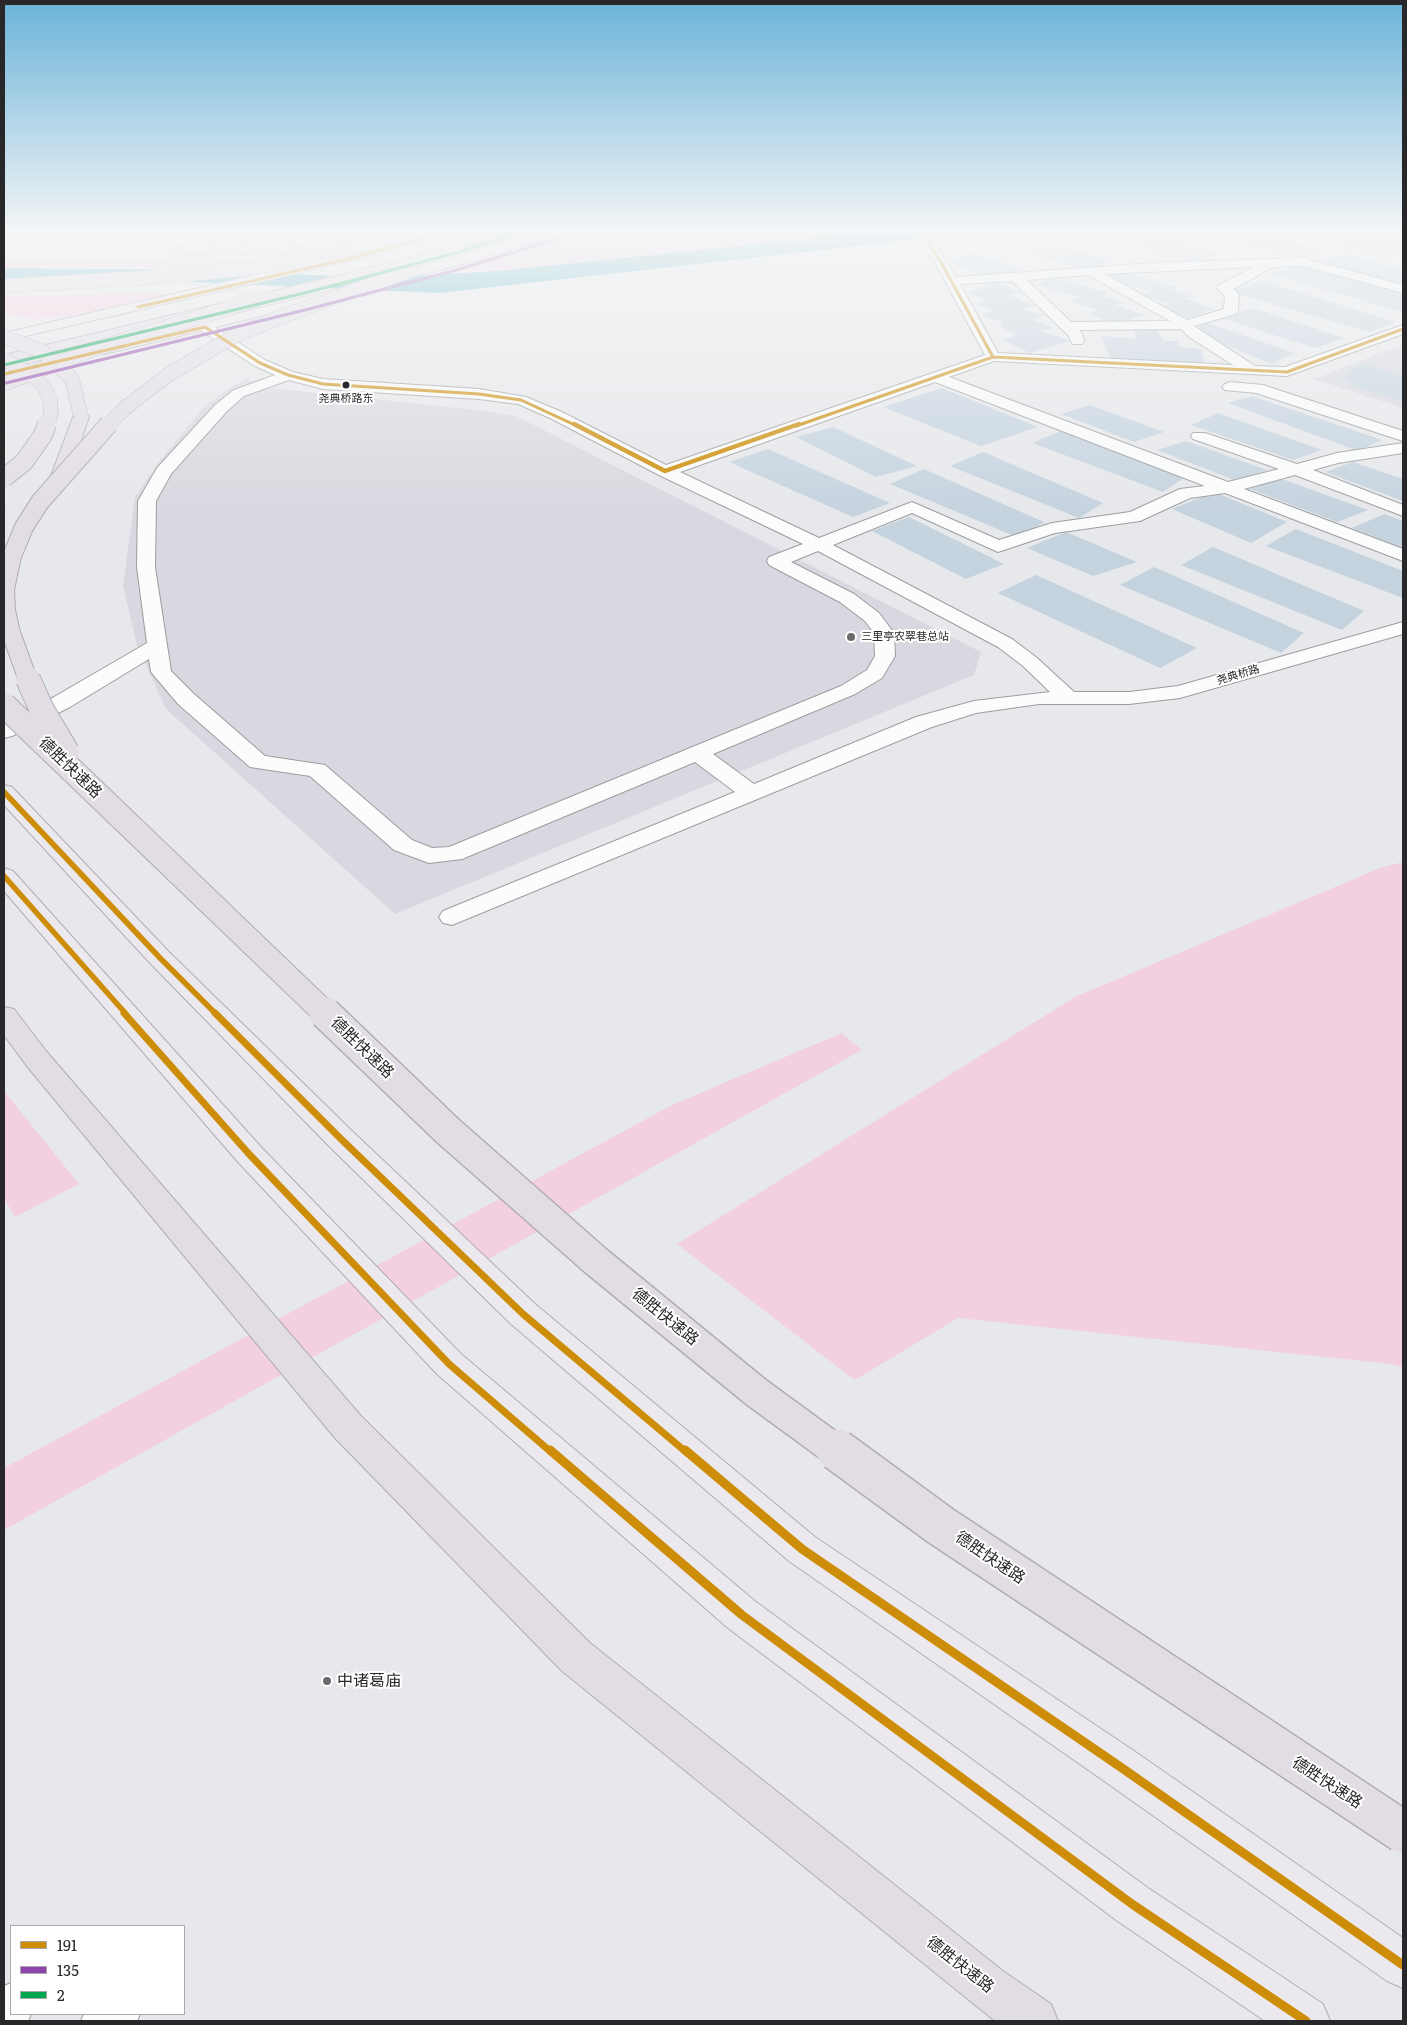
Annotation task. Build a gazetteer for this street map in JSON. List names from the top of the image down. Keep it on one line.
{"streets":{"highway":["德胜快速路"],"street":["尧典桥路"]},"places":["尧典桥路东","三里亭农翠巷总站","中诸葛庙"],"lines":["transit line 191","transit line 135","transit line 2"],"legend":["191","135","2"]}
